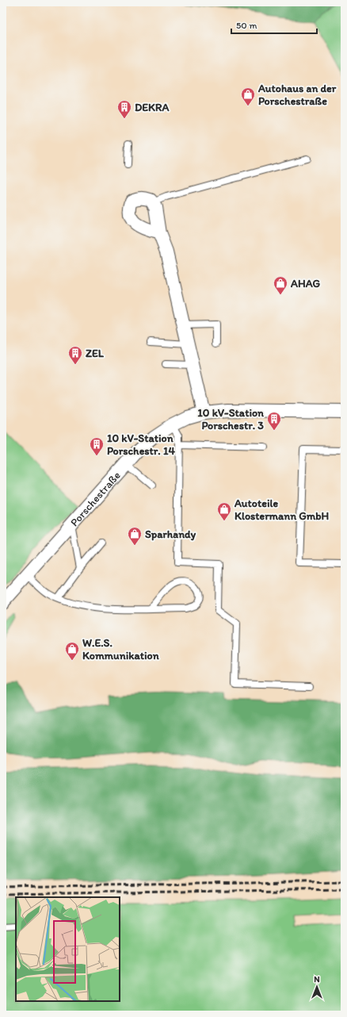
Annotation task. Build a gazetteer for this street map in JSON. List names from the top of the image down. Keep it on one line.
{"streets":{"street":["Porschestraße"]},"places":{"shop":["Autohaus an der Porschestraße","AHAG","Autoteile Klostermann GmbH","Sparhandy","W.E.S. Kommunikation"],"building":["DEKRA","ZEL","10 kV-Station Porschestr. 3","10 kV-Station Porschestr. 14"]},"scale_bar":"50 m","north":"top"}
